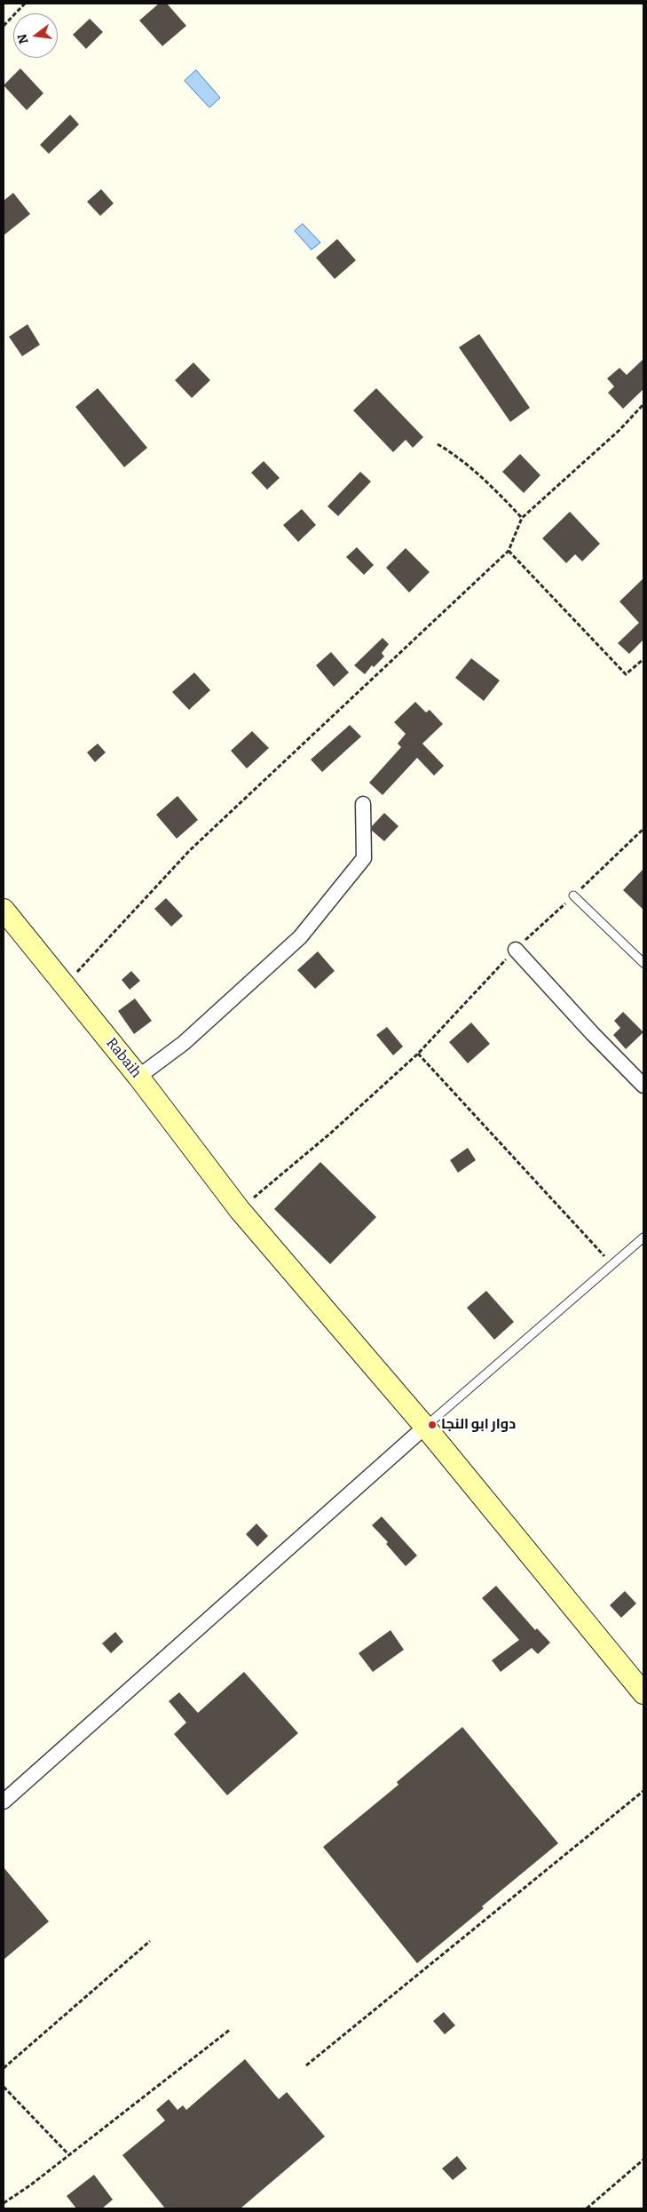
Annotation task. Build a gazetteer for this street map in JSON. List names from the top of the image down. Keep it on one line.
{"streets":{"street":["Rabaih"]},"places":["دوار ابو النجا"],"north":"left"}
